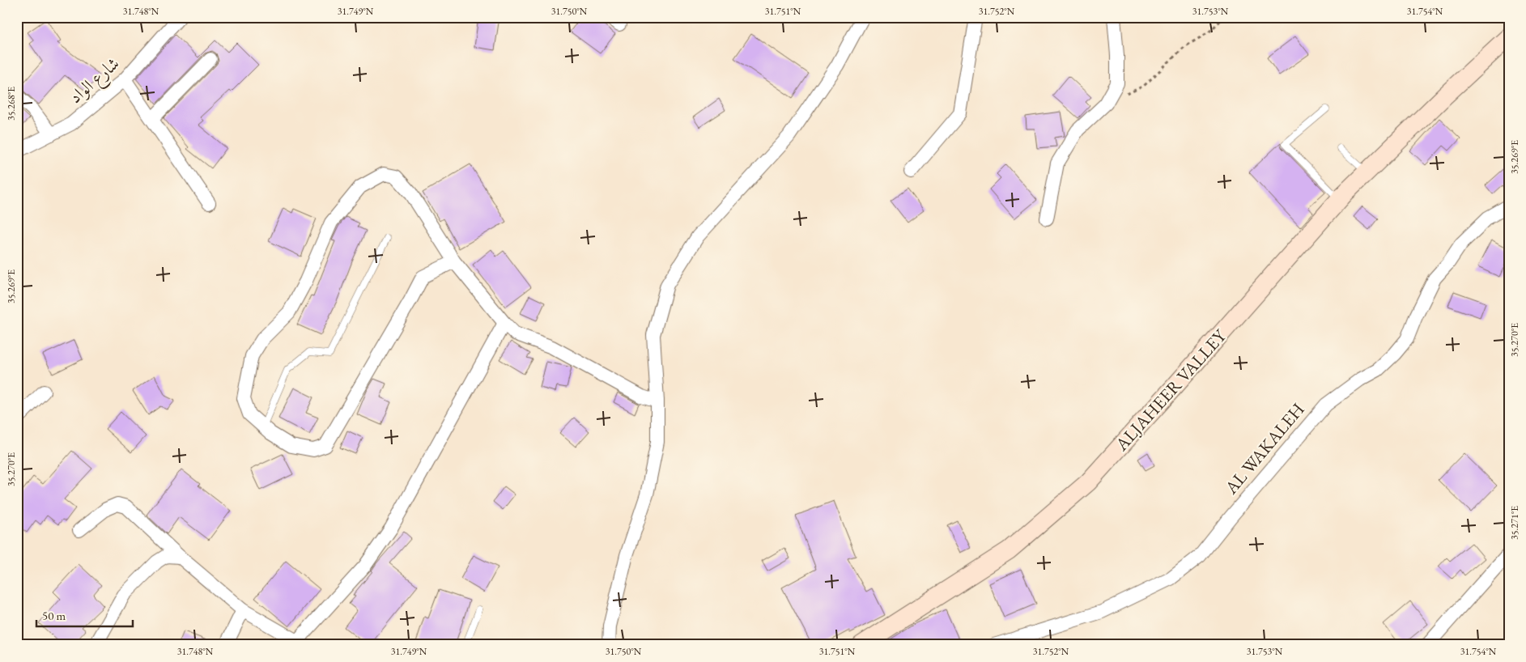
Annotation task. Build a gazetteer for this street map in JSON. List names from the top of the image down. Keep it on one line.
{"streets":{"street":["شارع الواد","ALJAHEER VALLEY","AL WAKALEH"]},"scale_bar":"50 m","coordinates":["31.748°N","31.749°N","31.750°N","31.751°N","31.752°N","31.753°N","31.754°N","35.268°E","35.269°E","35.270°E","35.271°E"]}
